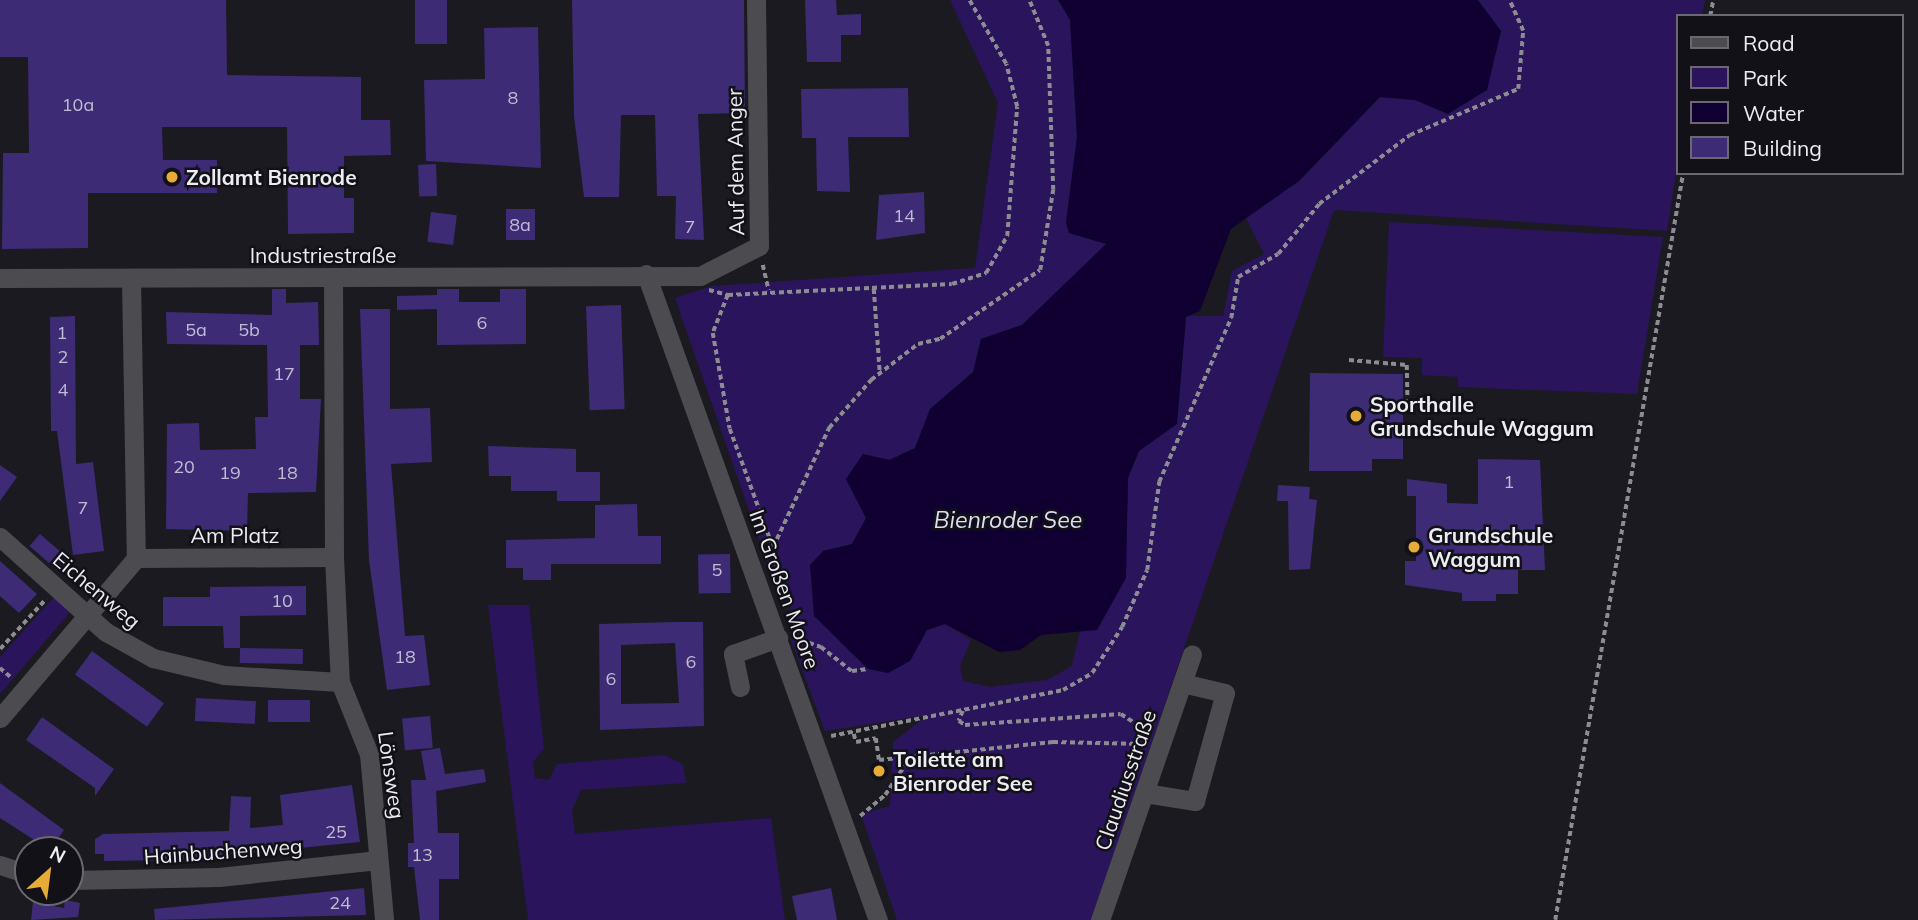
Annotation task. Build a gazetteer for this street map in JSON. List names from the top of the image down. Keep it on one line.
{"streets":{"street":["Auf dem Anger","Industriestraße","Am Platz","Im Großen Moore","Eichenweg","Lönsweg","Claudiusstraße","Hainbuchenweg"]},"crossings":[["Auf dem Anger","Industriestraße"],["Auf dem Anger","Im Großen Moore"],["Industriestraße","Im Großen Moore"],["Am Platz","Lönsweg"],["Eichenweg","Lönsweg"],["Lönsweg","Hainbuchenweg"]],"water":["Bienroder See"],"places":["Zollamt Bienrode","Sporthalle Grundschule Waggum","Grundschule Waggum","Toilette am Bienroder See"],"house_numbers":["8","10a","14","8a","7","6","5a","5b","1","2","17","4","20","19","18","1","7","5","10","18","6","6","25","13","24"],"legend":["Road","Park","Water","Building"],"north":"top right"}
